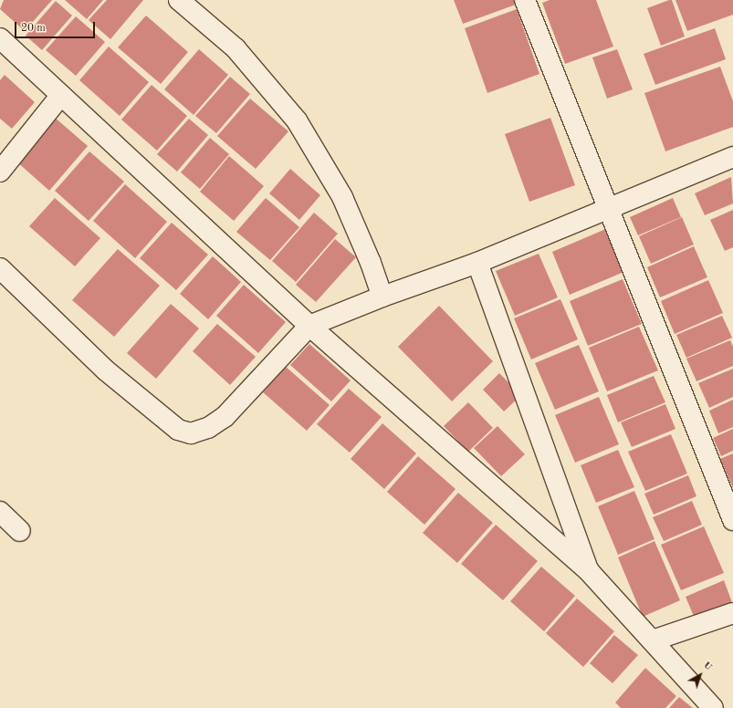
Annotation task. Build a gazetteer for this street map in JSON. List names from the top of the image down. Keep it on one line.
{"scale_bar":"20 m","north":"top right"}
